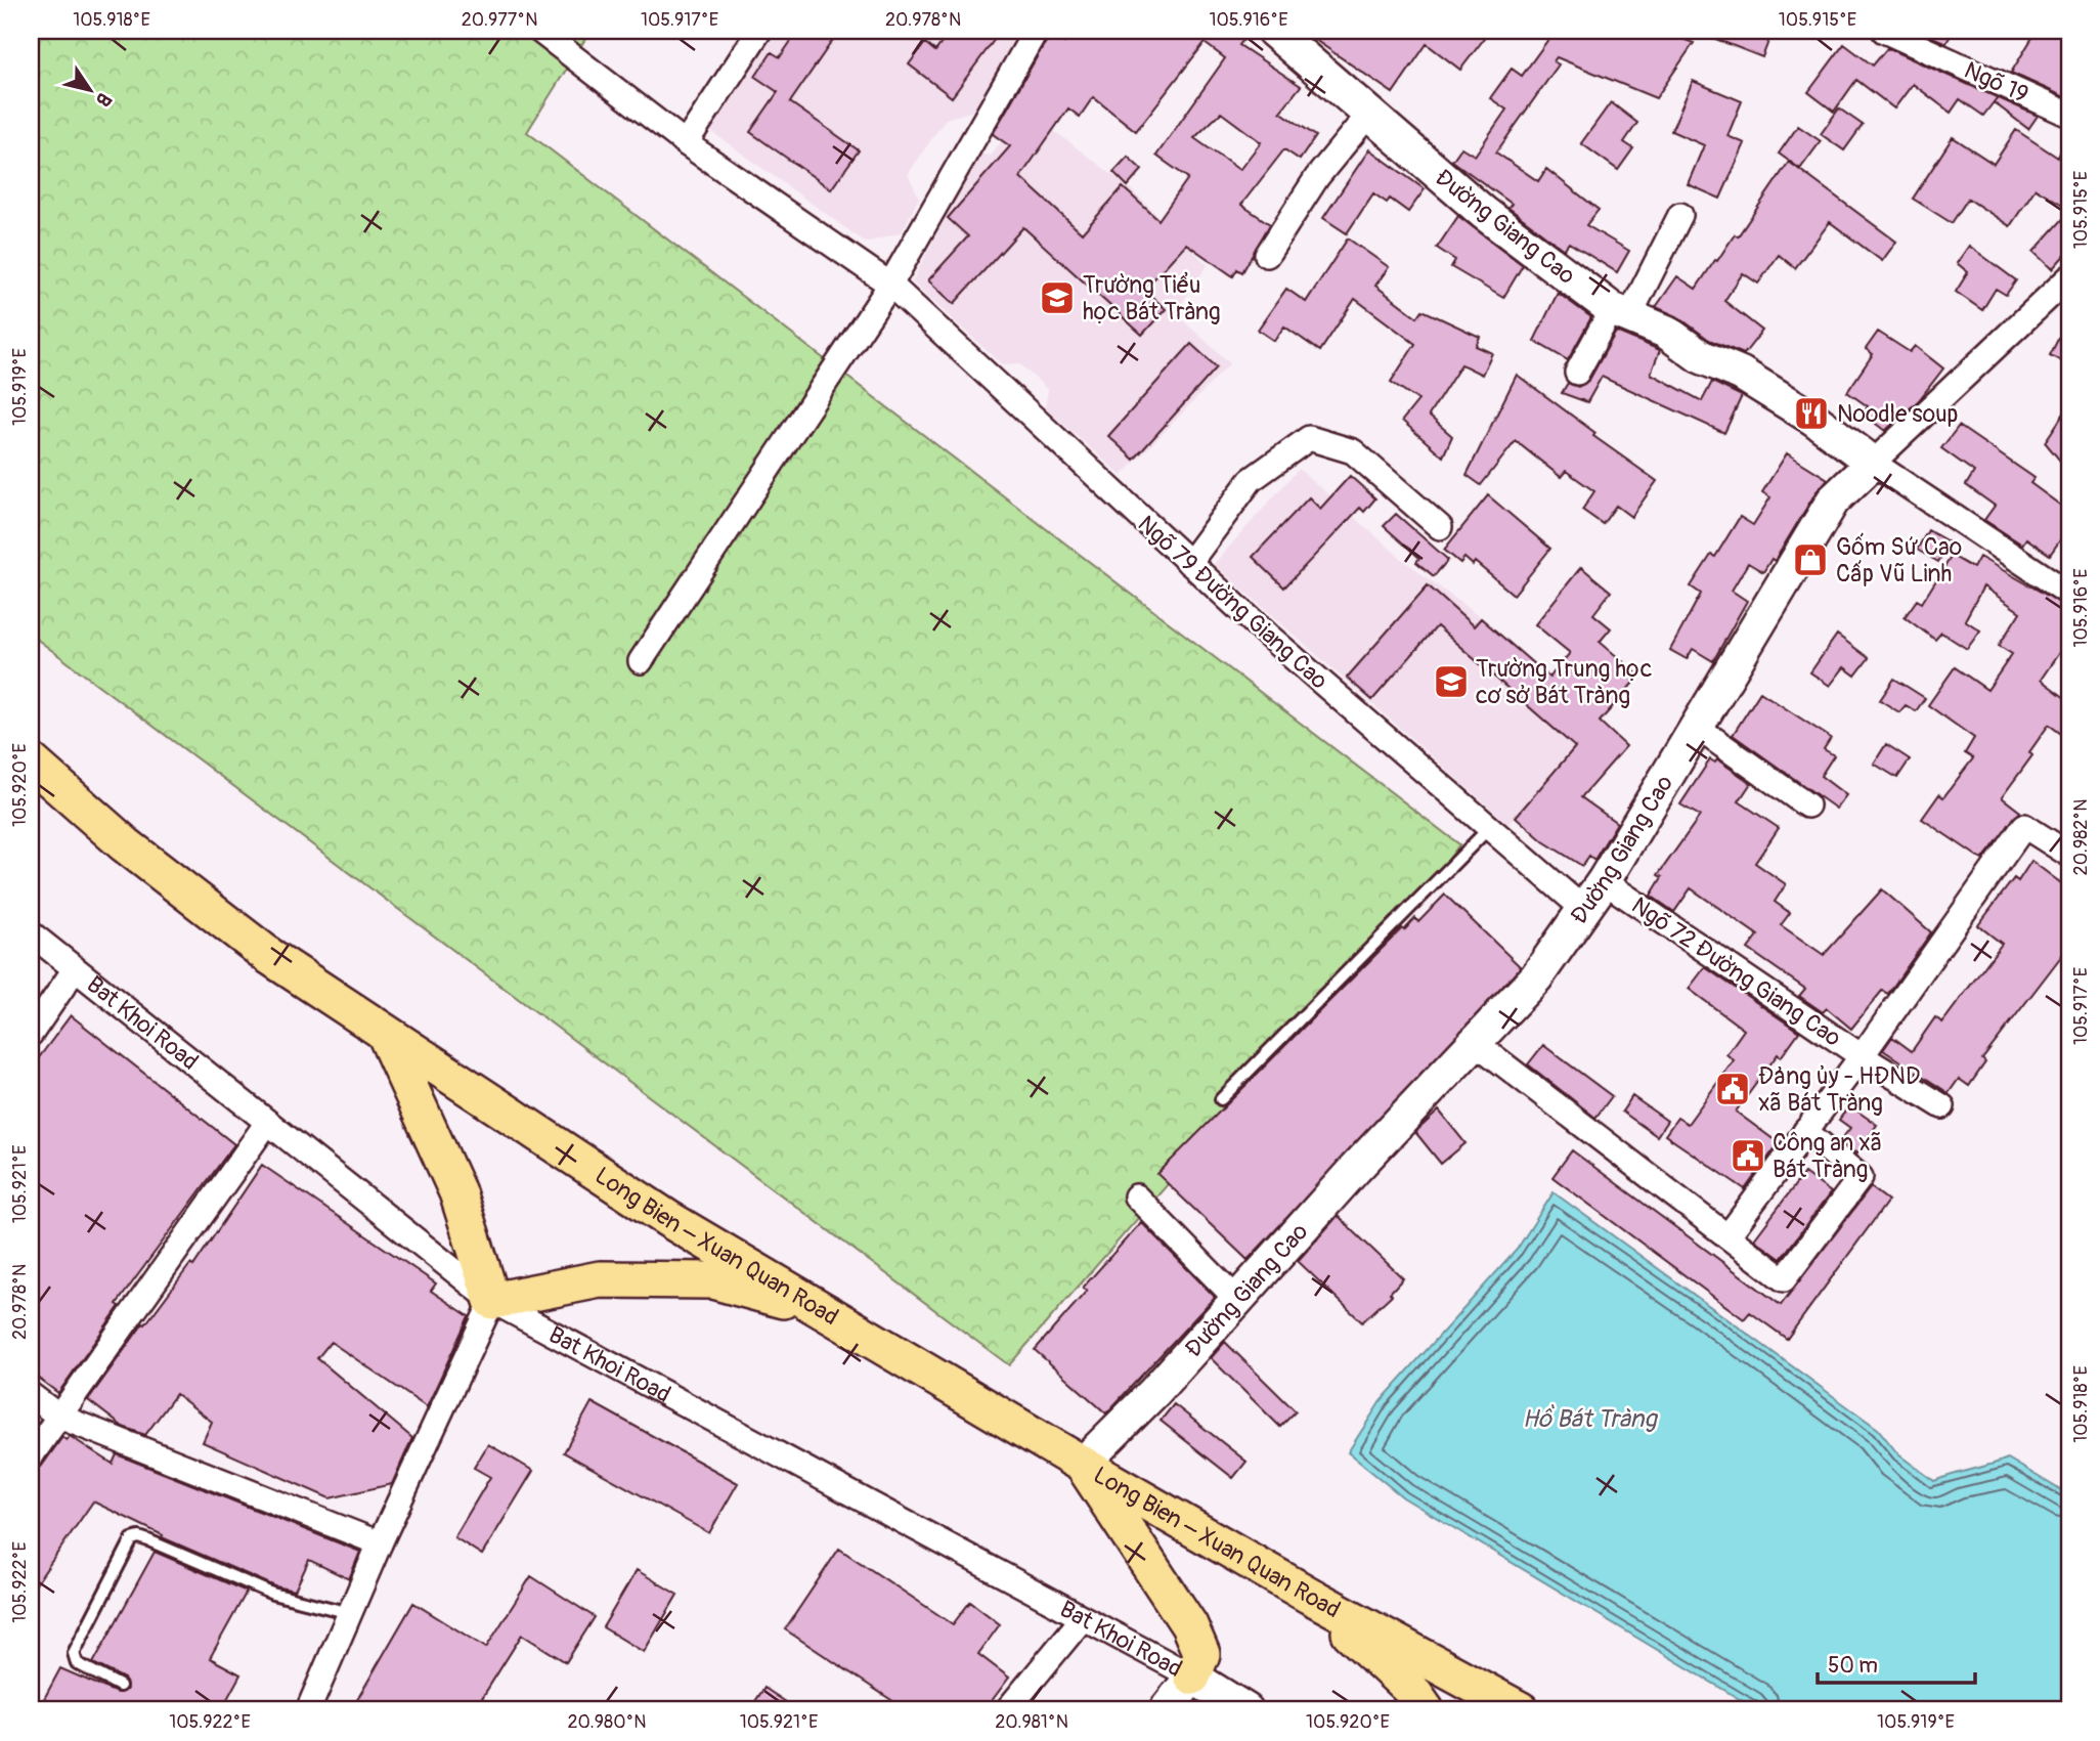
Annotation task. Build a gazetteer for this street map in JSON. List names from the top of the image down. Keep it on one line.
{"streets":{"main road":["Long Bien – Xuan Quan Road"],"street":["Ngõ 19","Đường Giang Cao","Ngõ 79 Đường Giang Cao","Ngõ 72 Đường Giang Cao","Bat Khoi Road"]},"crossings":[["Đường Giang Cao","Ngõ 79 Đường Giang Cao"],["Đường Giang Cao","Ngõ 72 Đường Giang Cao"],["Đường Giang Cao","Long Bien – Xuan Quan Road"]],"water":["Hồ Bát Tràng"],"places":{"school or university":["Trường Tiểu học Bát Tràng","Trường Trung học cơ sở Bát Tràng"],"restaurant":["Noodle soup"],"shop":["Gốm Sứ Cao Cấp Vũ Linh"],"public building":["Đảng ủy - HĐND xã Bát Tràng","Công an xã Bát Tràng"]},"scale_bar":"50 m","north":"bottom right","coordinates":["105.918°E","20.977°N","105.917°E","20.978°N","105.916°E","105.915°E","105.919°E","105.920°E","20.982°N","105.921°E","105.922°E","20.980°N","20.981°N"]}
